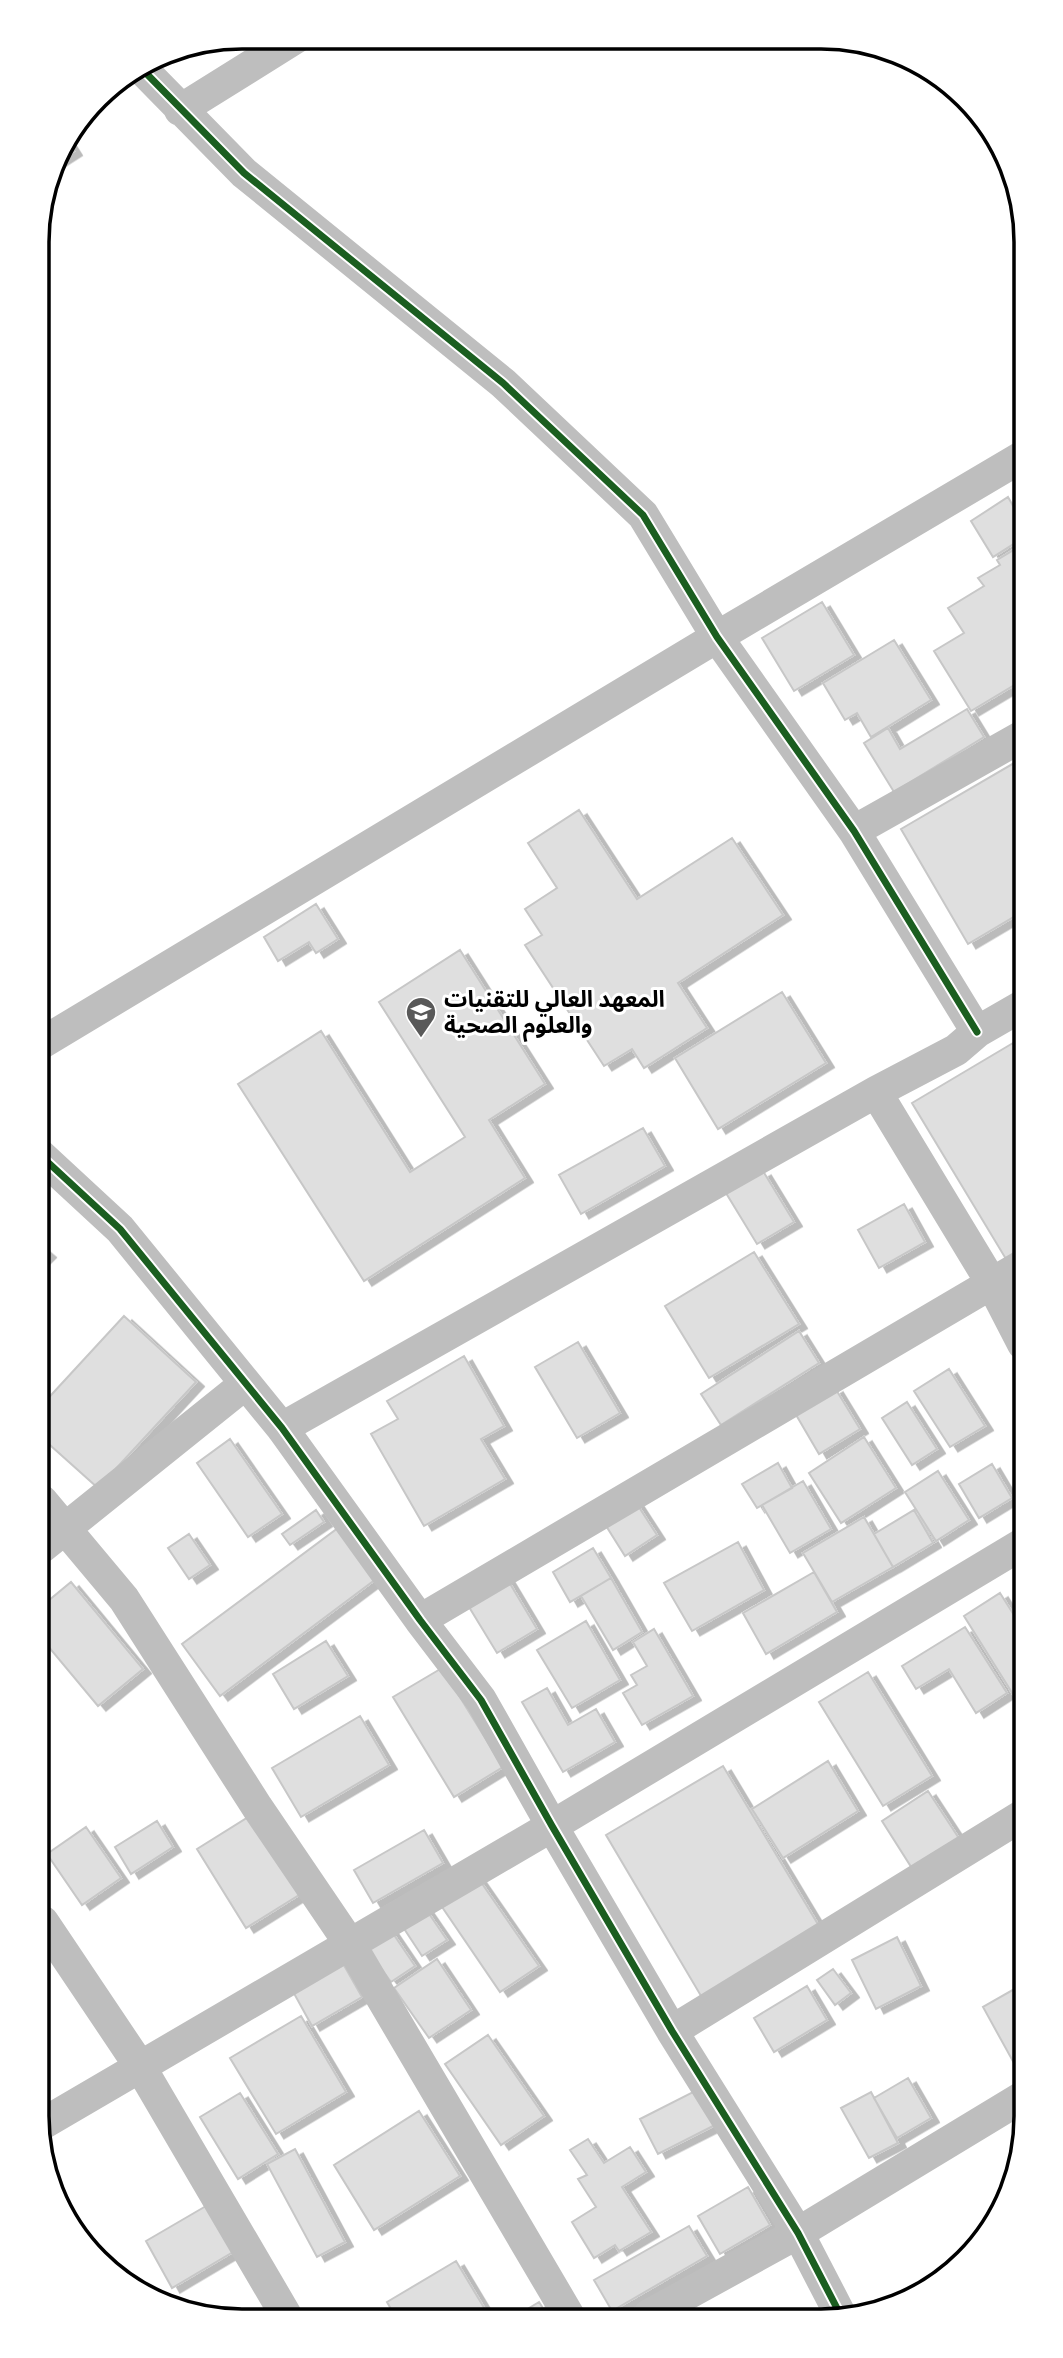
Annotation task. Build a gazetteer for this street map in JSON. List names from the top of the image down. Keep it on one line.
{"places":{"school or university":["المعهد العالي للتقنيات والعلوم الصحية"]}}
